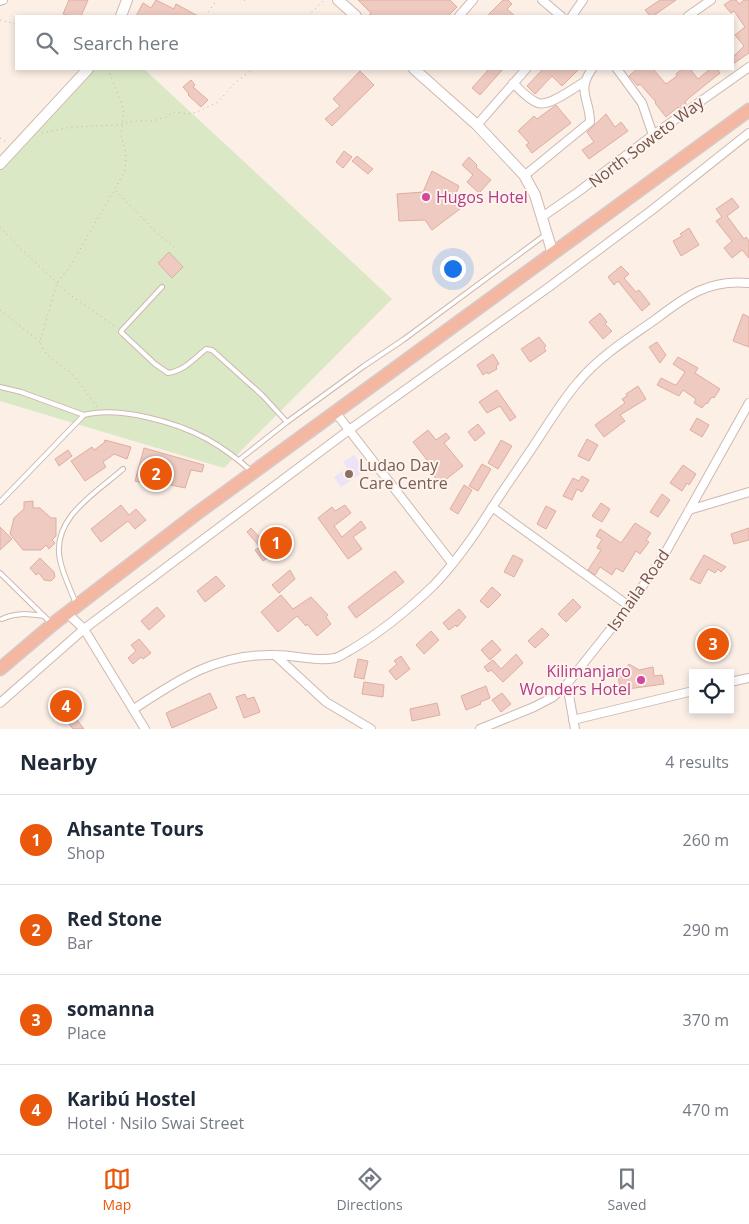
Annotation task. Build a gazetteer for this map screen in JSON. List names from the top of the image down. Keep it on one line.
{"streets":{"street":["North Soweto Way","Ismaila Road"]},"places":["Hugos Hotel","Ludao Day Care Centre","Kilimanjaro Wonders Hotel"],"page":{"search":"Search here","pins":["2","1","3","4"],"heading":["Nearby","4 results"],"list":[{"mark":"1","name":"Ahsante Tours","note":"Shop","value":"260 m"},{"mark":"2","name":"Red Stone","note":"Bar","value":"290 m"},{"mark":"3","name":"somanna","note":"Place","value":"370 m"},{"mark":"4","name":"Karibú Hostel","note":"Hotel · Nsilo Swai Street","value":"470 m"}],"nav":["Map","Directions","Saved"]}}
